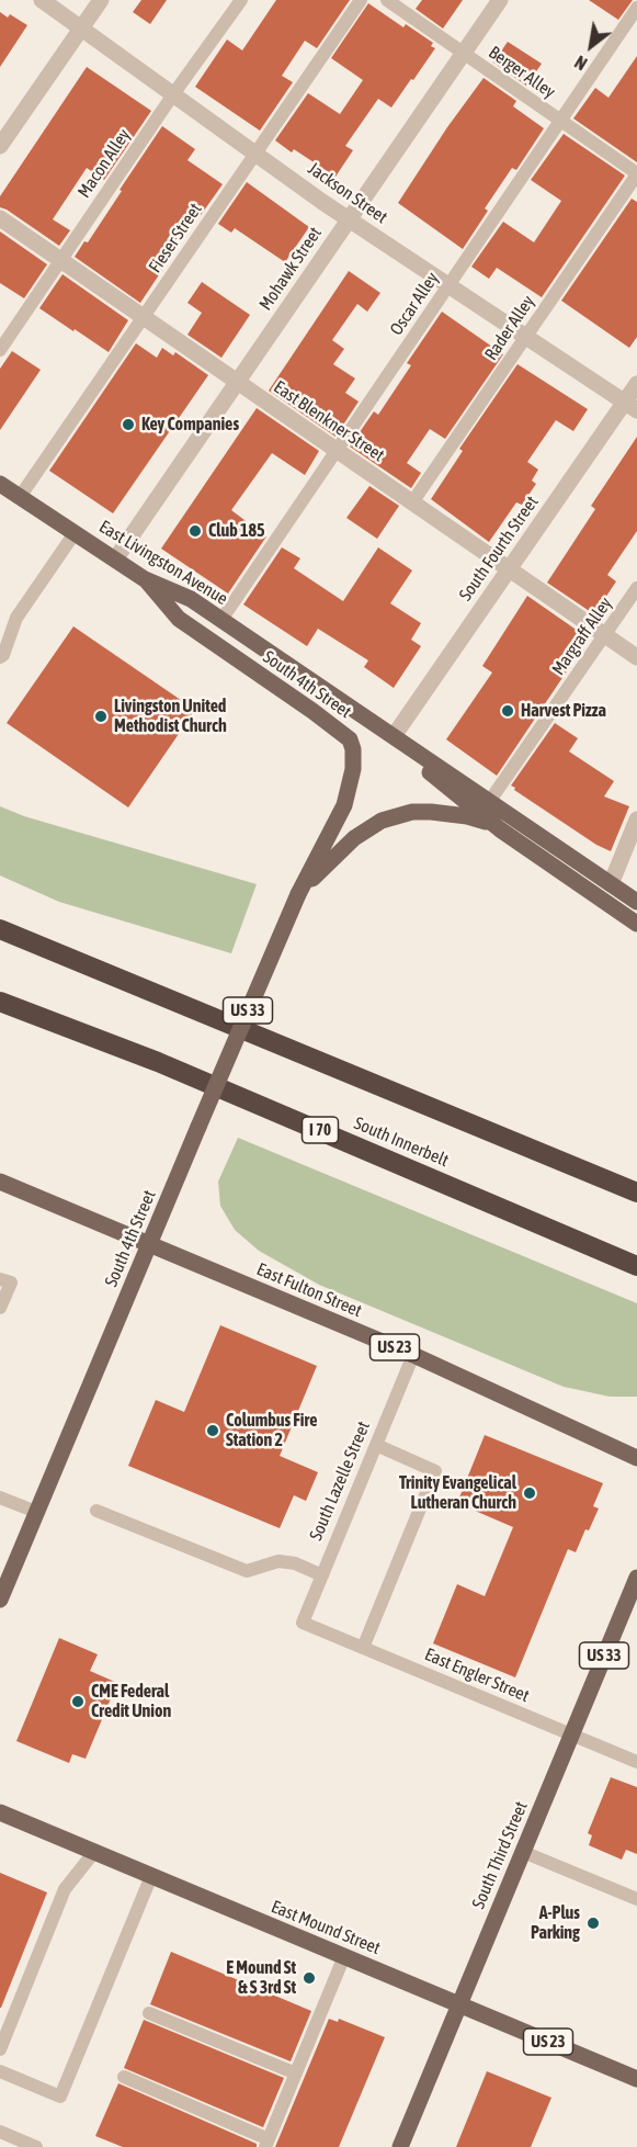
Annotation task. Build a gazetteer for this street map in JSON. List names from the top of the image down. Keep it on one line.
{"streets":{"highway":["I 70","South Innerbelt"],"main road":["East Livingston Avenue","South 4th Street","US 33","East Fulton Street","US 23","South Third Street","East Mound Street"],"street":["Jackson Street","Mohawk Street","East Blenkner Street","South Fourth Street"],"lane":["Berger Alley","Macon Alley","Fieser Street","Oscar Alley","Rader Alley","Margraff Alley","South Lazelle Street","East Engler Street"]},"crossings":[["Berger Alley","Mohawk Street"],["Berger Alley","Oscar Alley"],["Berger Alley","Rader Alley"],["Macon Alley","Jackson Street"],["Macon Alley","East Blenkner Street"],["Jackson Street","Fieser Street"],["Jackson Street","Mohawk Street"],["Jackson Street","Oscar Alley"],["Jackson Street","Rader Alley"],["Jackson Street","South Fourth Street"],["Fieser Street","East Blenkner Street"],["Fieser Street","East Livingston Avenue"],["Mohawk Street","East Blenkner Street"],["Mohawk Street","East Livingston Avenue"],["Oscar Alley","East Blenkner Street"],["Oscar Alley","East Livingston Avenue"],["Rader Alley","East Blenkner Street"],["East Blenkner Street","South Fourth Street"],["East Blenkner Street","Margraff Alley"],["South Fourth Street","East Livingston Avenue"],["East Livingston Avenue","Margraff Alley"],["East Livingston Avenue","South 4th Street"],["South 4th Street","East Fulton Street"],["East Fulton Street","South Lazelle Street"],["South Lazelle Street","East Engler Street"],["East Engler Street","South Third Street"],["South Third Street","East Mound Street"]],"places":["Key Companies","Club 185","Harvest Pizza","Livingston United Methodist Church","Columbus Fire Station 2","Trinity Evangelical Lutheran Church","CME Federal Credit Union","A-Plus Parking","E Mound St & S 3rd St"],"north":"bottom left"}
